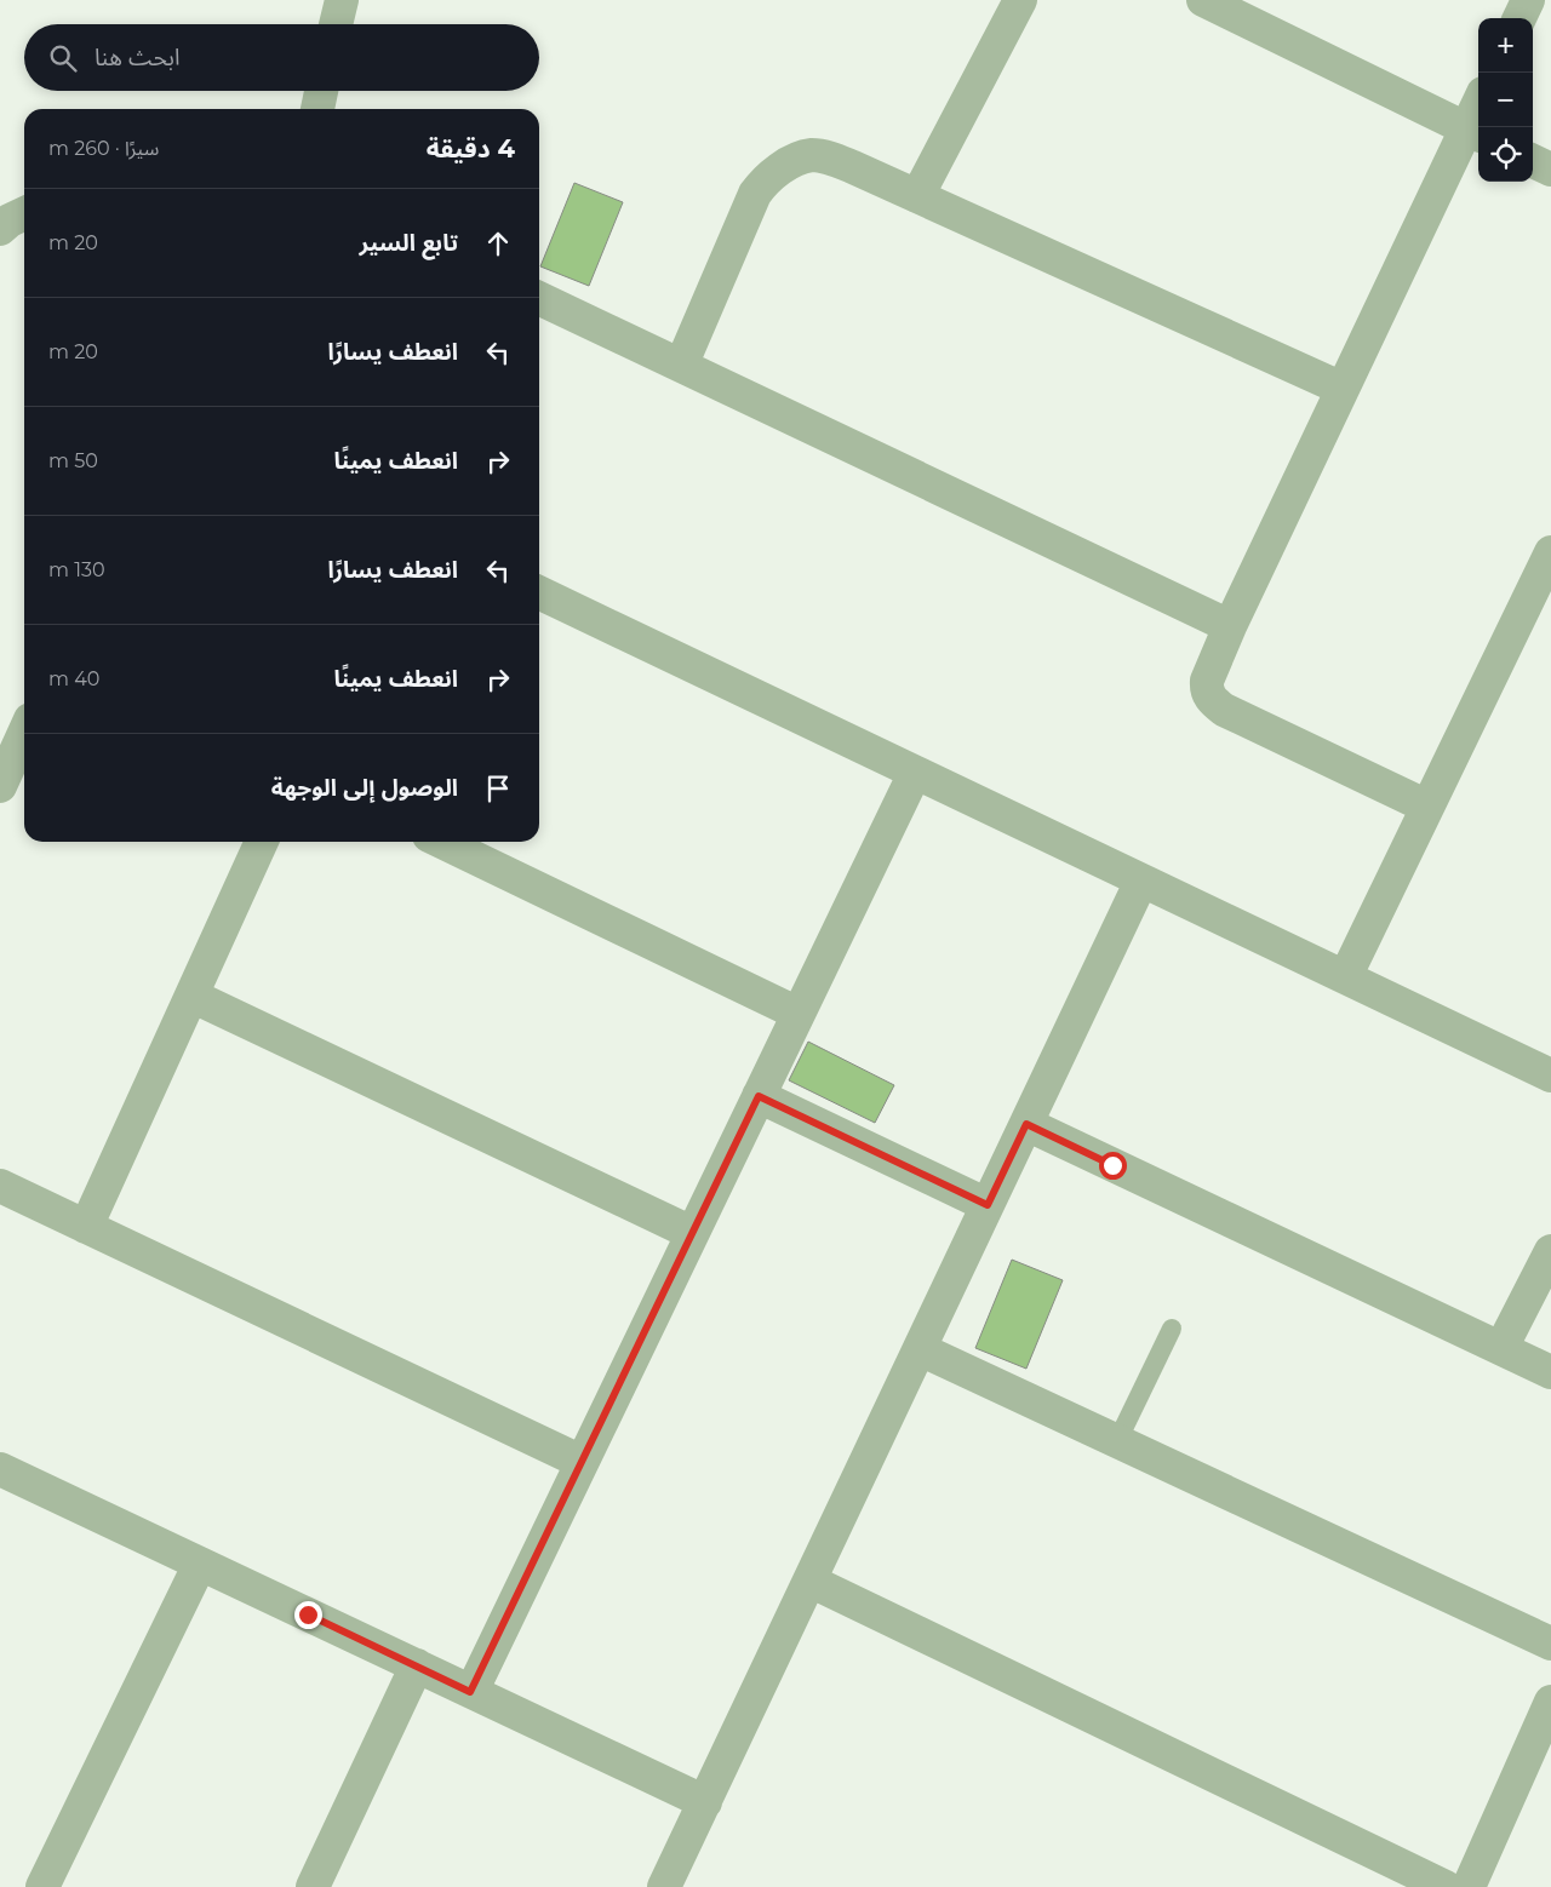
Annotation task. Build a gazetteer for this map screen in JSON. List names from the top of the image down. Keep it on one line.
{"page":{"map_buttons":["+","−"],"search":"ابحث هنا","heading":["4 دقيقة","سيرًا · 260 m"],"list":[["تابع السير","20 m"],["انعطف يسارًا","20 m"],["انعطف يمينًا","50 m"],["انعطف يسارًا","130 m"],["انعطف يمينًا","40 m"],"الوصول إلى الوجهة"]}}
